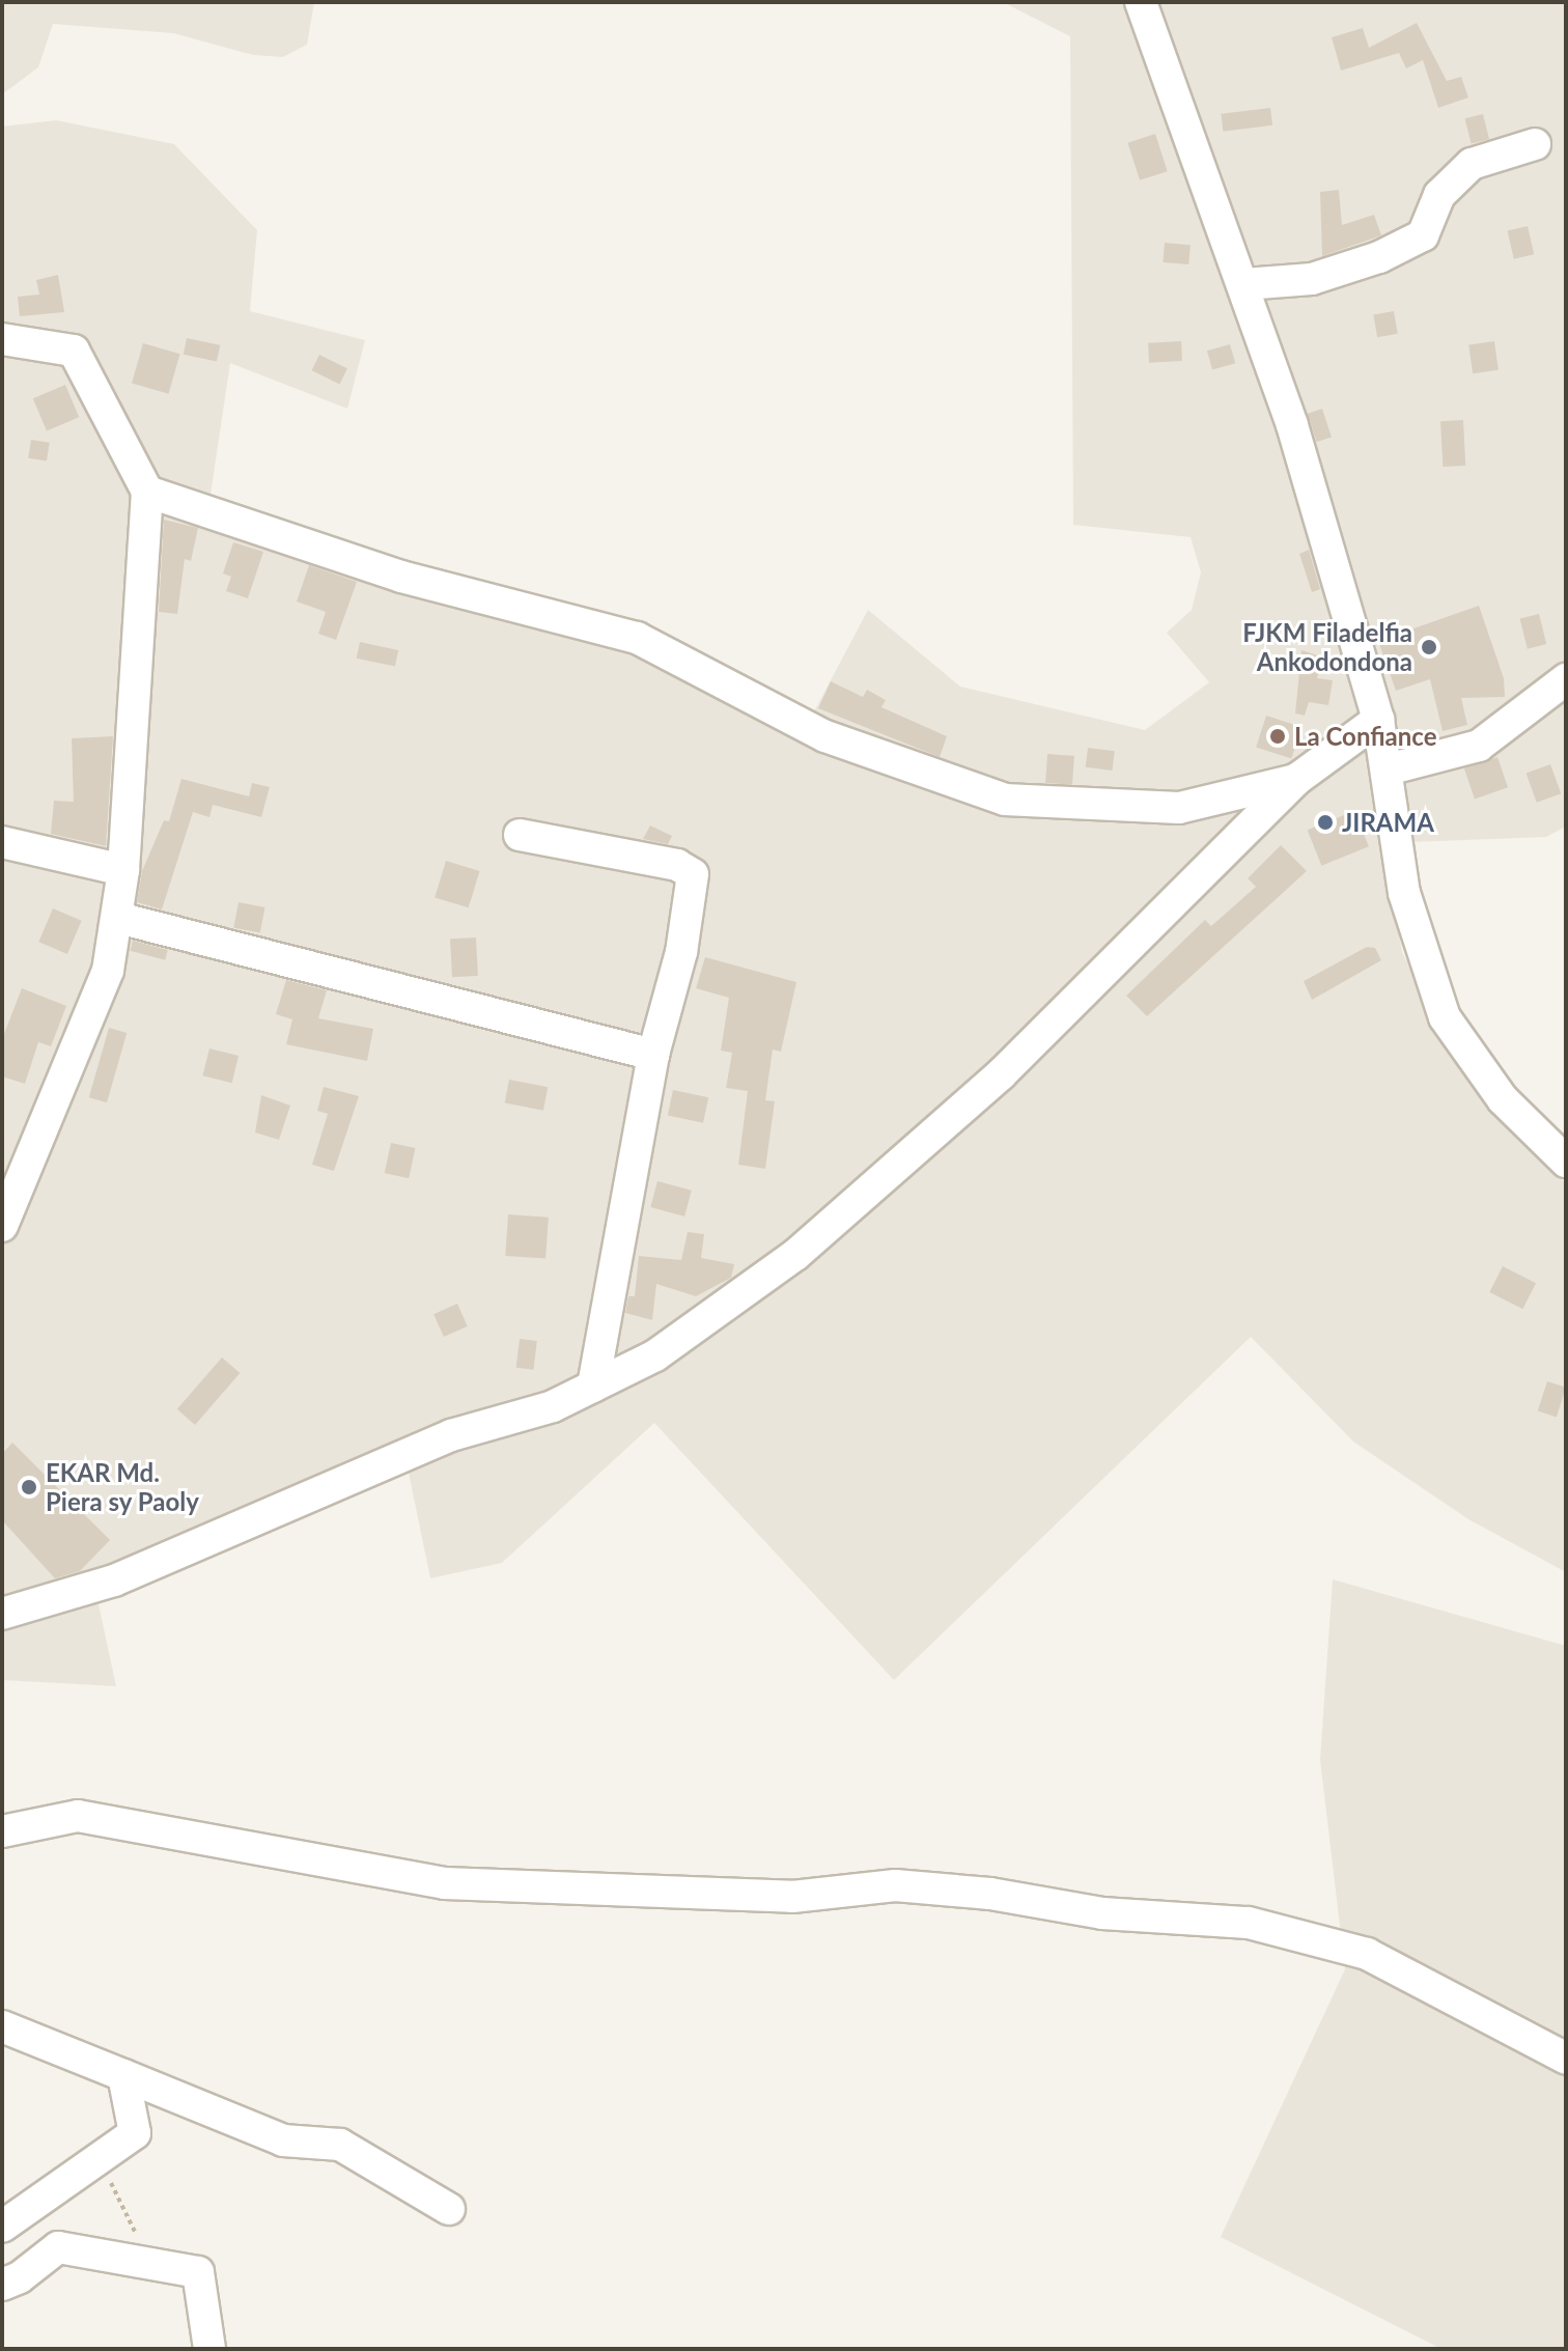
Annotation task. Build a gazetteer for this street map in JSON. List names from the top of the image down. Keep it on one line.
{"places":["FJKM Filadelfia Ankodondona","La Confiance","JIRAMA","EKAR Md. Piera sy Paoly"]}
